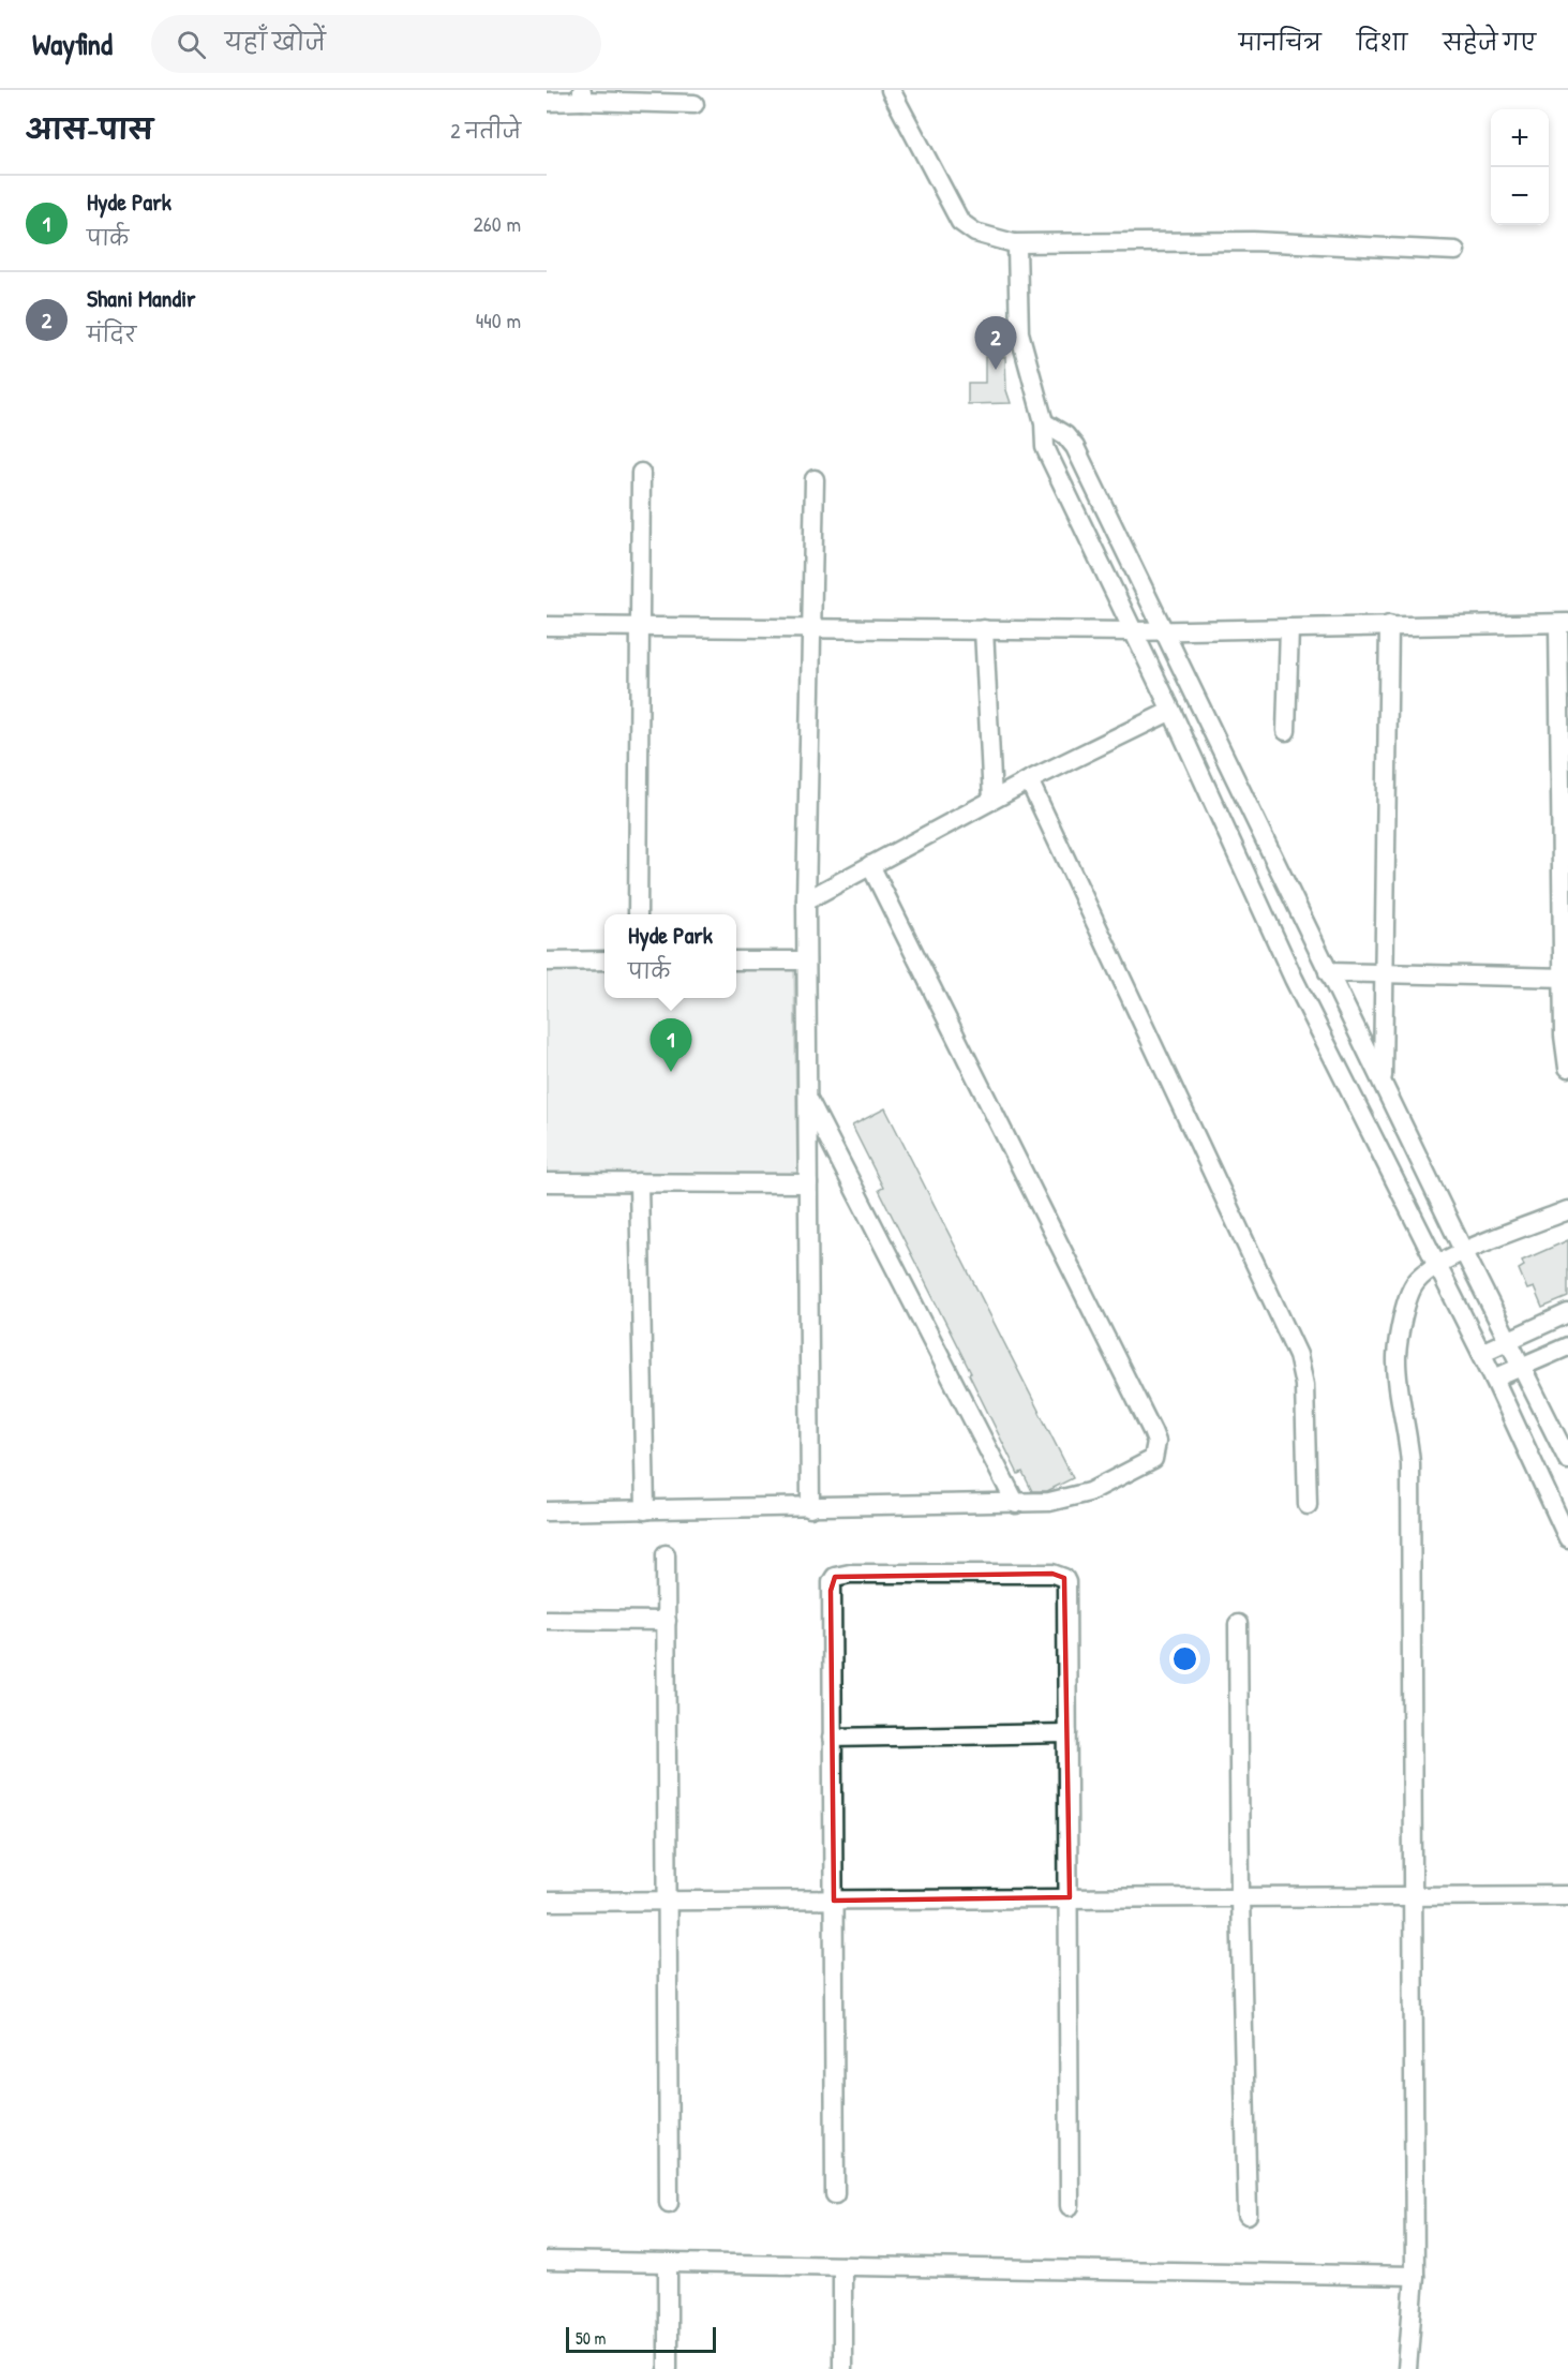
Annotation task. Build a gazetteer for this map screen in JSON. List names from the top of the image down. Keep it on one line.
{"scale_bar":"50 m","page":{"header":"Wayfind","search":"यहाँ खोजें","nav":["मानचित्र","दिशा","सहेजे गए"],"heading":["आस-पास","2 नतीजे"],"map_buttons":["+","−"],"list":[{"mark":"1","name":"Hyde Park","note":"पार्क","value":"260 m"},{"mark":"2","name":"Shani Mandir","note":"मंदिर","value":"440 m"}],"pins":["2","1"],"popup":["Hyde Park","पार्क"],"scale":"50 m"}}
